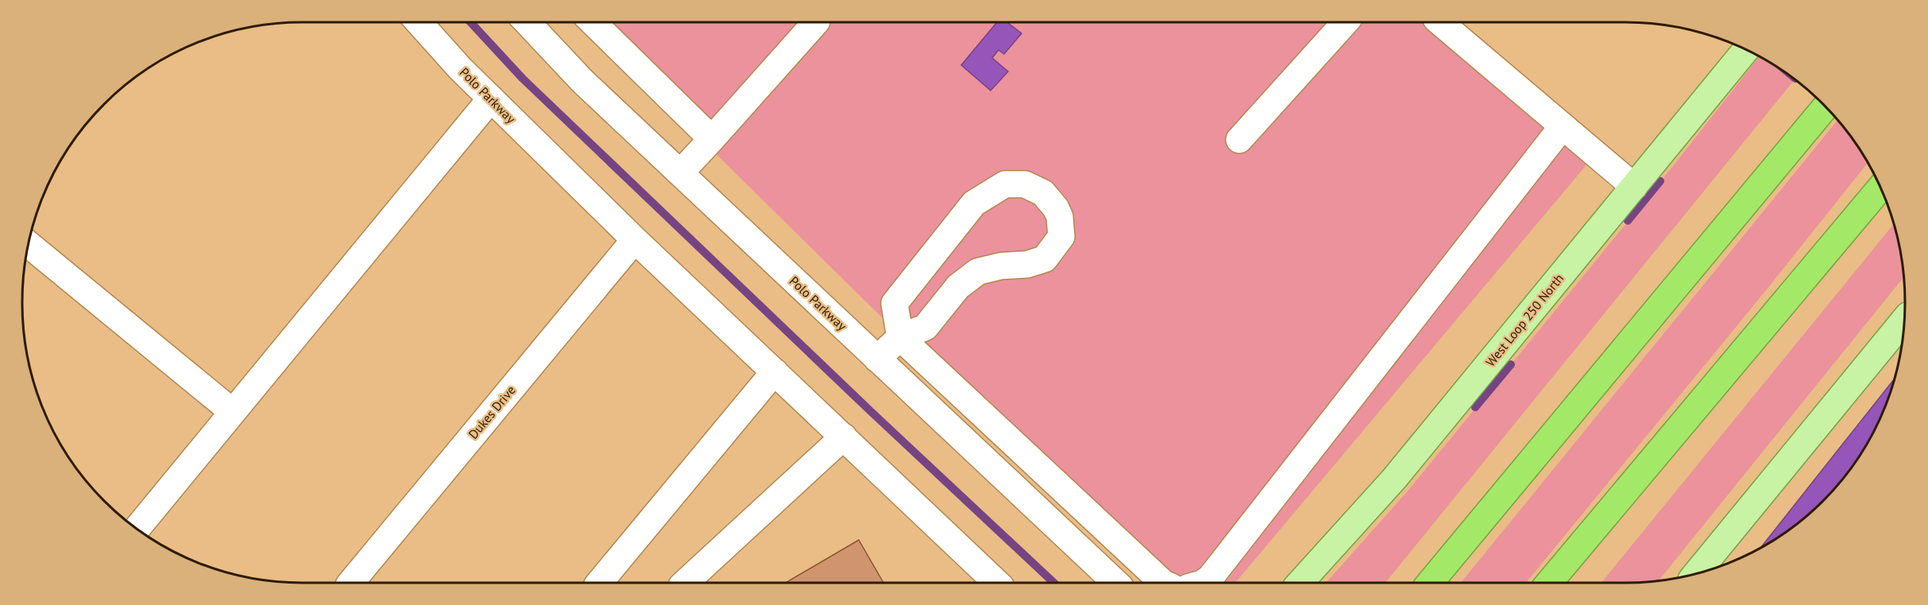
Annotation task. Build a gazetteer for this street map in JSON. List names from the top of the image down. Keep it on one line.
{"streets":{"main road":["West Loop 250 North"],"street":["Polo Parkway","Dukes Drive"]},"crossings":[["Polo Parkway","Dukes Drive"]]}
